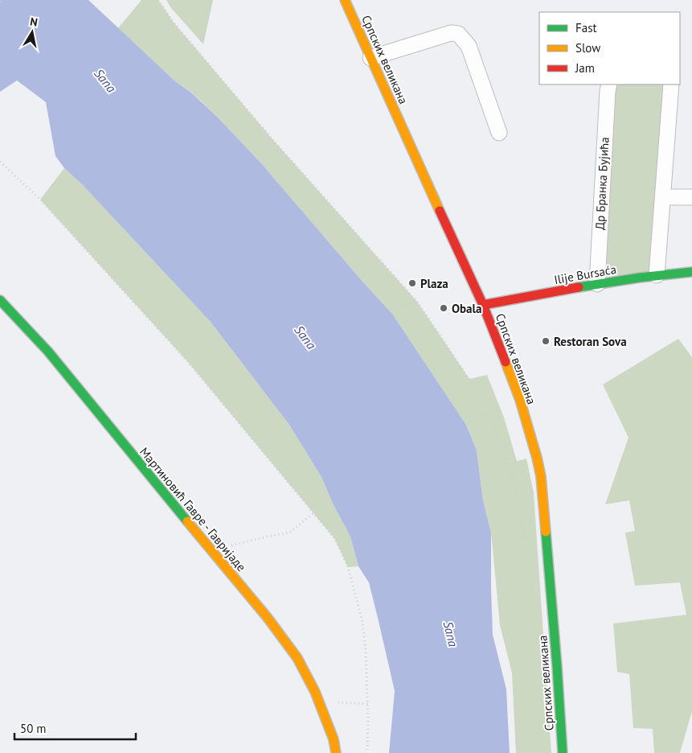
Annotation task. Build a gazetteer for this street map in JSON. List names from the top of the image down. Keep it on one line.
{"streets":{"main road":["Српских великана","Ilije Bursaća","Мартиновић Гавре - Гавријаде"],"street":["Др Бранка Бујића"]},"crossings":[["Српских великана","Ilije Bursaća"],["Др Бранка Бујића","Ilije Bursaća"]],"water":["Sana"],"places":["Plaza","Obala","Restoran Sova"],"legend":["Fast","Slow","Jam"],"scale_bar":"50 m","north":"top"}
